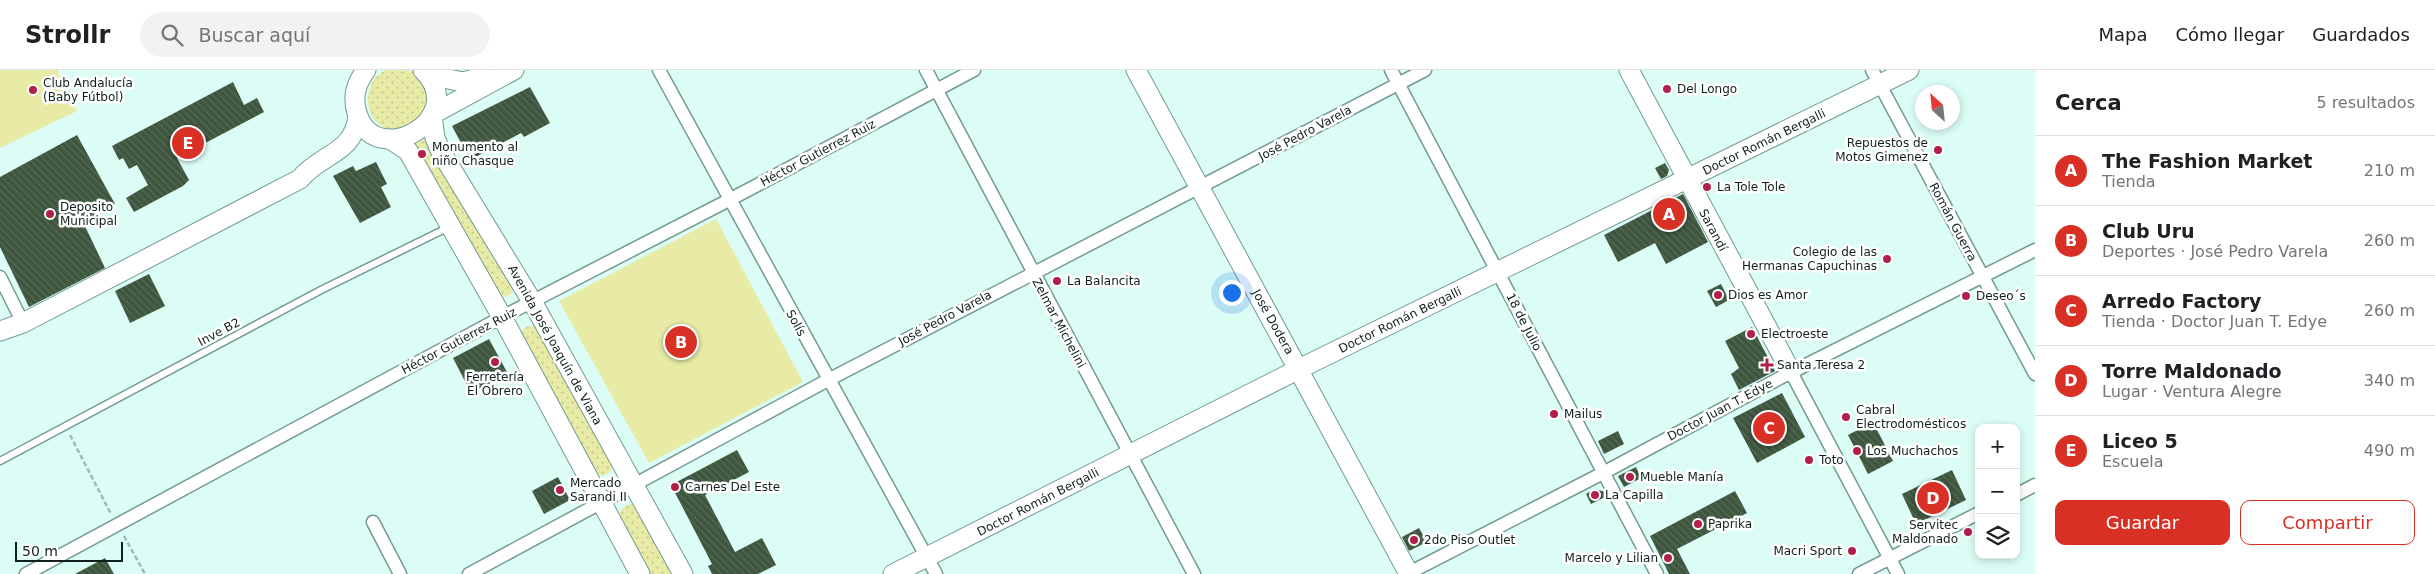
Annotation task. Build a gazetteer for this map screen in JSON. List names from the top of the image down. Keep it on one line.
{"streets":{"street":["José Pedro Varela","Doctor Román Bergalli","Héctor Gutierrez Ruiz","Román Guerra","Sarandí","José Dodera","18 de Julio","Solís","Zelmar Michelini","Avenida José Joaquín de Viana","Doctor Juan T. Edye"],"lane":["Inve B2"]},"crossings":[["José Pedro Varela","José Dodera"],["José Pedro Varela","18 de Julio"],["José Pedro Varela","Solís"],["José Pedro Varela","Zelmar Michelini"],["José Pedro Varela","Avenida José Joaquín de Viana"],["Doctor Román Bergalli","Román Guerra"],["Doctor Román Bergalli","Sarandí"],["Doctor Román Bergalli","José Dodera"],["Doctor Román Bergalli","18 de Julio"],["Doctor Román Bergalli","Solís"],["Doctor Román Bergalli","Zelmar Michelini"],["Héctor Gutierrez Ruiz","Solís"],["Héctor Gutierrez Ruiz","Zelmar Michelini"],["Héctor Gutierrez Ruiz","Avenida José Joaquín de Viana"],["Román Guerra","Doctor Juan T. Edye"],["Sarandí","Doctor Juan T. Edye"],["José Dodera","Doctor Juan T. Edye"],["18 de Julio","Doctor Juan T. Edye"]],"places":{"other":["Del Longo","Club Andalucía (Baby Fútbol)","Repuestos de Motos Gimenez","Monumento al niño Chasque","La Tole Tole","Deposito Municipal","Colegio de las Hermanas Capuchinas","La Balancita","Dios es Amor","Deseo´s","Electroeste","Ferretería El Obrero","Mailus","Cabral Electrodomésticos","Los Muchachos","Toto","Mueble Manía","Carnes Del Este","Mercado Sarandi II","La Capilla","Paprika","Servitec Maldonado","2do Piso Outlet","Macri Sport","Marcelo y Lilian"],"health":["Santa Teresa 2"]},"scale_bar":"50 m","north":"top left","page":{"header":"Strollr","search":"Buscar aquí","nav":["Mapa","Cómo llegar","Guardados"],"heading":["Cerca","5 resultados"],"pins":["E","A","B","C","D"],"list":[{"mark":"A","name":"The Fashion Market","note":"Tienda","value":"210 m"},{"mark":"B","name":"Club Uru","note":"Deportes · José Pedro Varela","value":"260 m"},{"mark":"C","name":"Arredo Factory","note":"Tienda · Doctor Juan T. Edye","value":"260 m"},{"mark":"D","name":"Torre Maldonado","note":"Lugar · Ventura Alegre","value":"340 m"},{"mark":"E","name":"Liceo 5","note":"Escuela","value":"490 m"}],"map_buttons":["+","−"],"buttons":["Guardar","Compartir"],"scale":"50 m"}}
